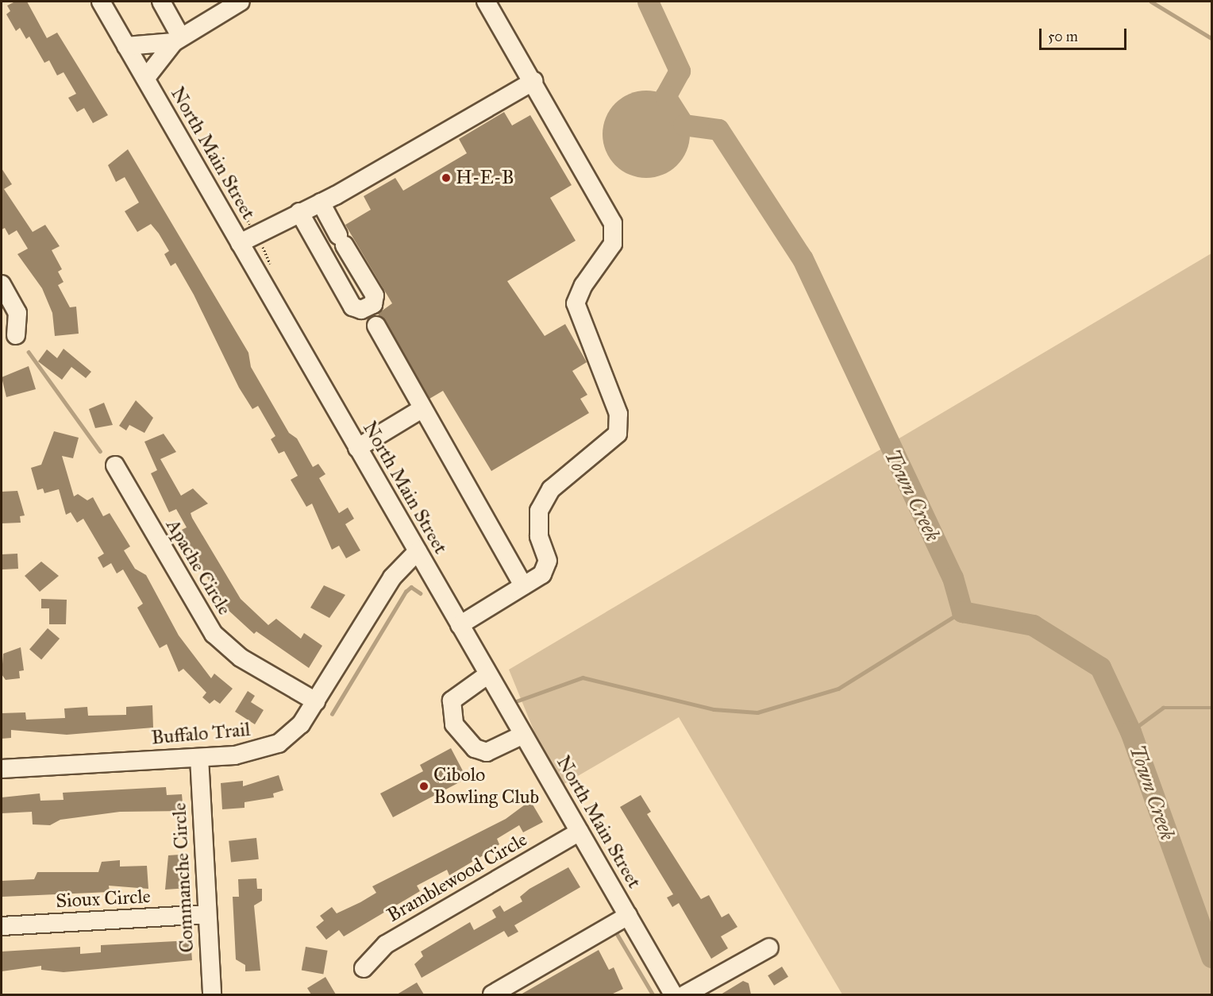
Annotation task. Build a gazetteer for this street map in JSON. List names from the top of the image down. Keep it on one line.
{"streets":{"street":["North Main Street","Apache Circle","Buffalo Trail","Commanche Circle","Bramblewood Circle","Sioux Circle"]},"crossings":[["North Main Street","Buffalo Trail"],["North Main Street","Bramblewood Circle"],["Apache Circle","Buffalo Trail"],["Buffalo Trail","Commanche Circle"],["Commanche Circle","Sioux Circle"]],"water":["Town Creek"],"places":["H-E-B","Cibolo Bowling Club"],"scale_bar":"50 m"}
